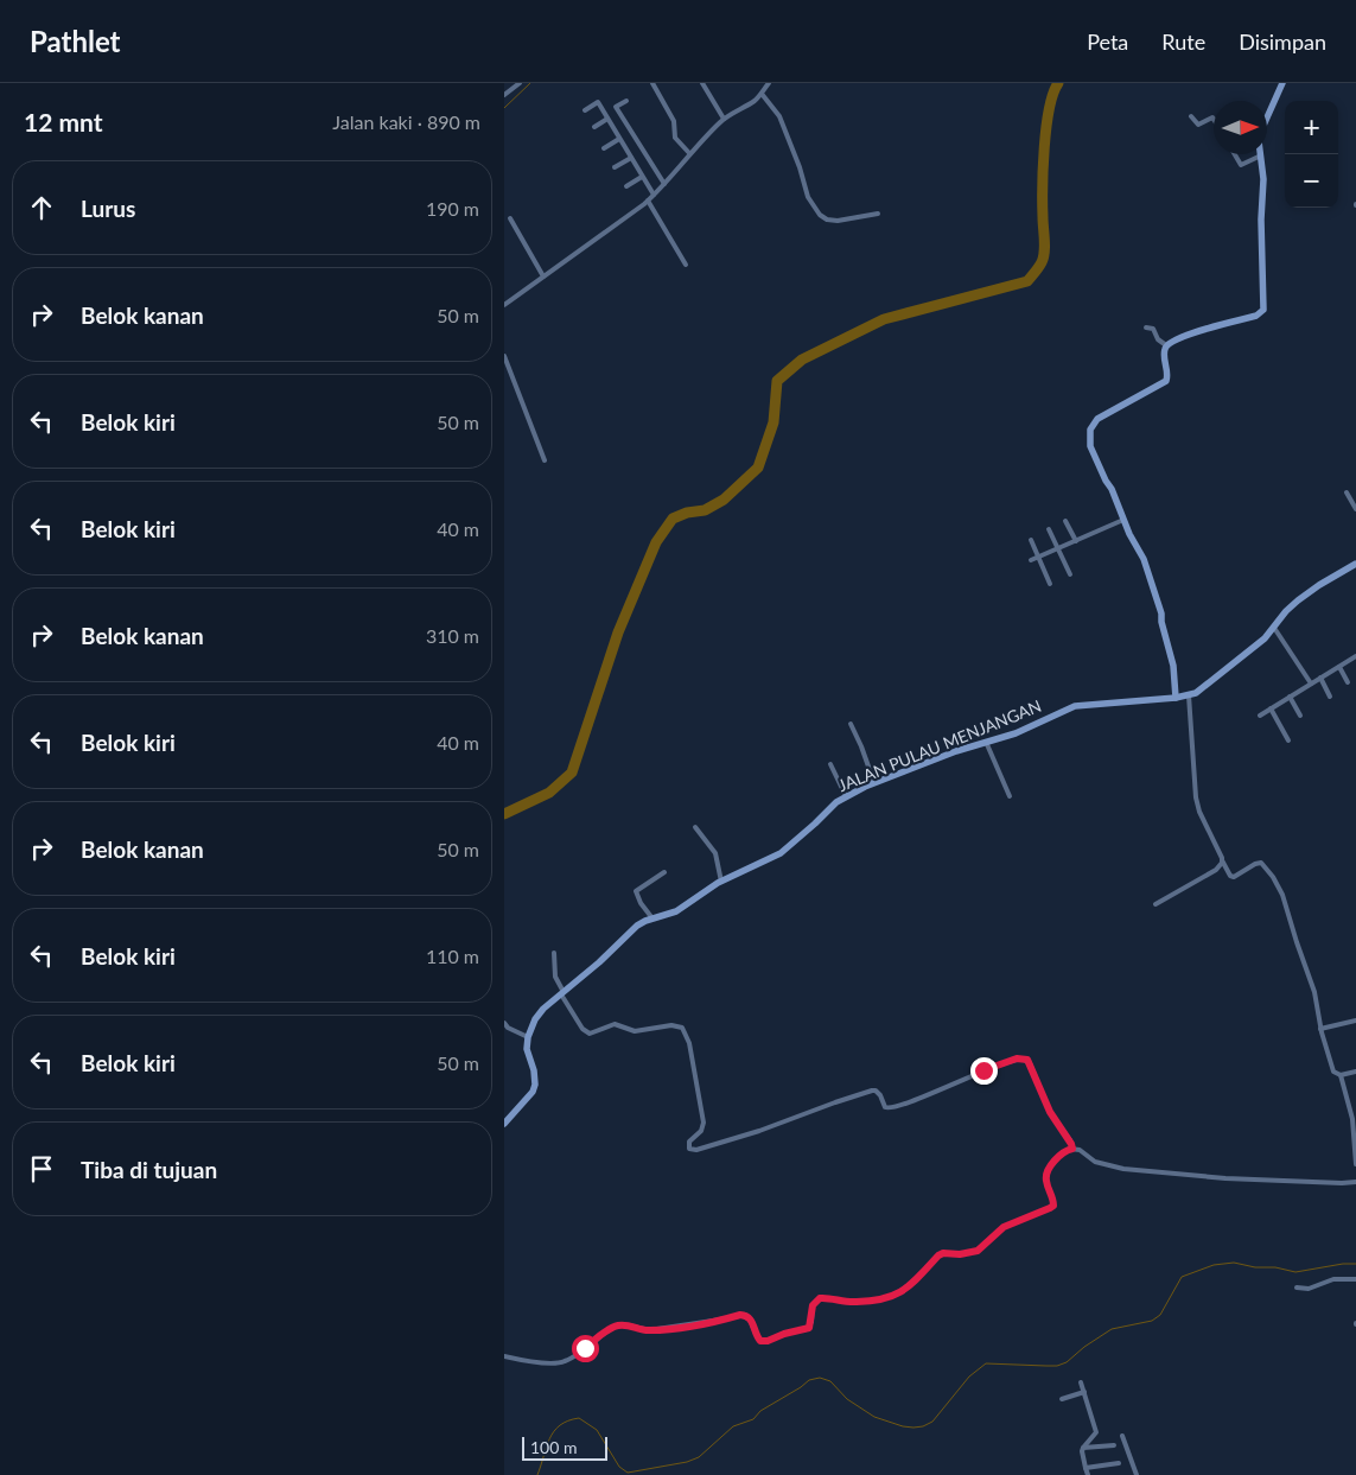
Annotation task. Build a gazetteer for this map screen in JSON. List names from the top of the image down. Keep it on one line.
{"streets":{"street":["JALAN PULAU MENJANGAN"]},"scale_bar":"100 m","north":"right","page":{"header":"Pathlet","nav":["Peta","Rute","Disimpan"],"heading":["12 mnt","Jalan kaki · 890 m"],"map_buttons":["+","−"],"list":[["Lurus","190 m"],["Belok kanan","50 m"],["Belok kiri","50 m"],["Belok kiri","40 m"],["Belok kanan","310 m"],["Belok kiri","40 m"],["Belok kanan","50 m"],["Belok kiri","110 m"],["Belok kiri","50 m"],"Tiba di tujuan"],"scale":"100 m"}}
